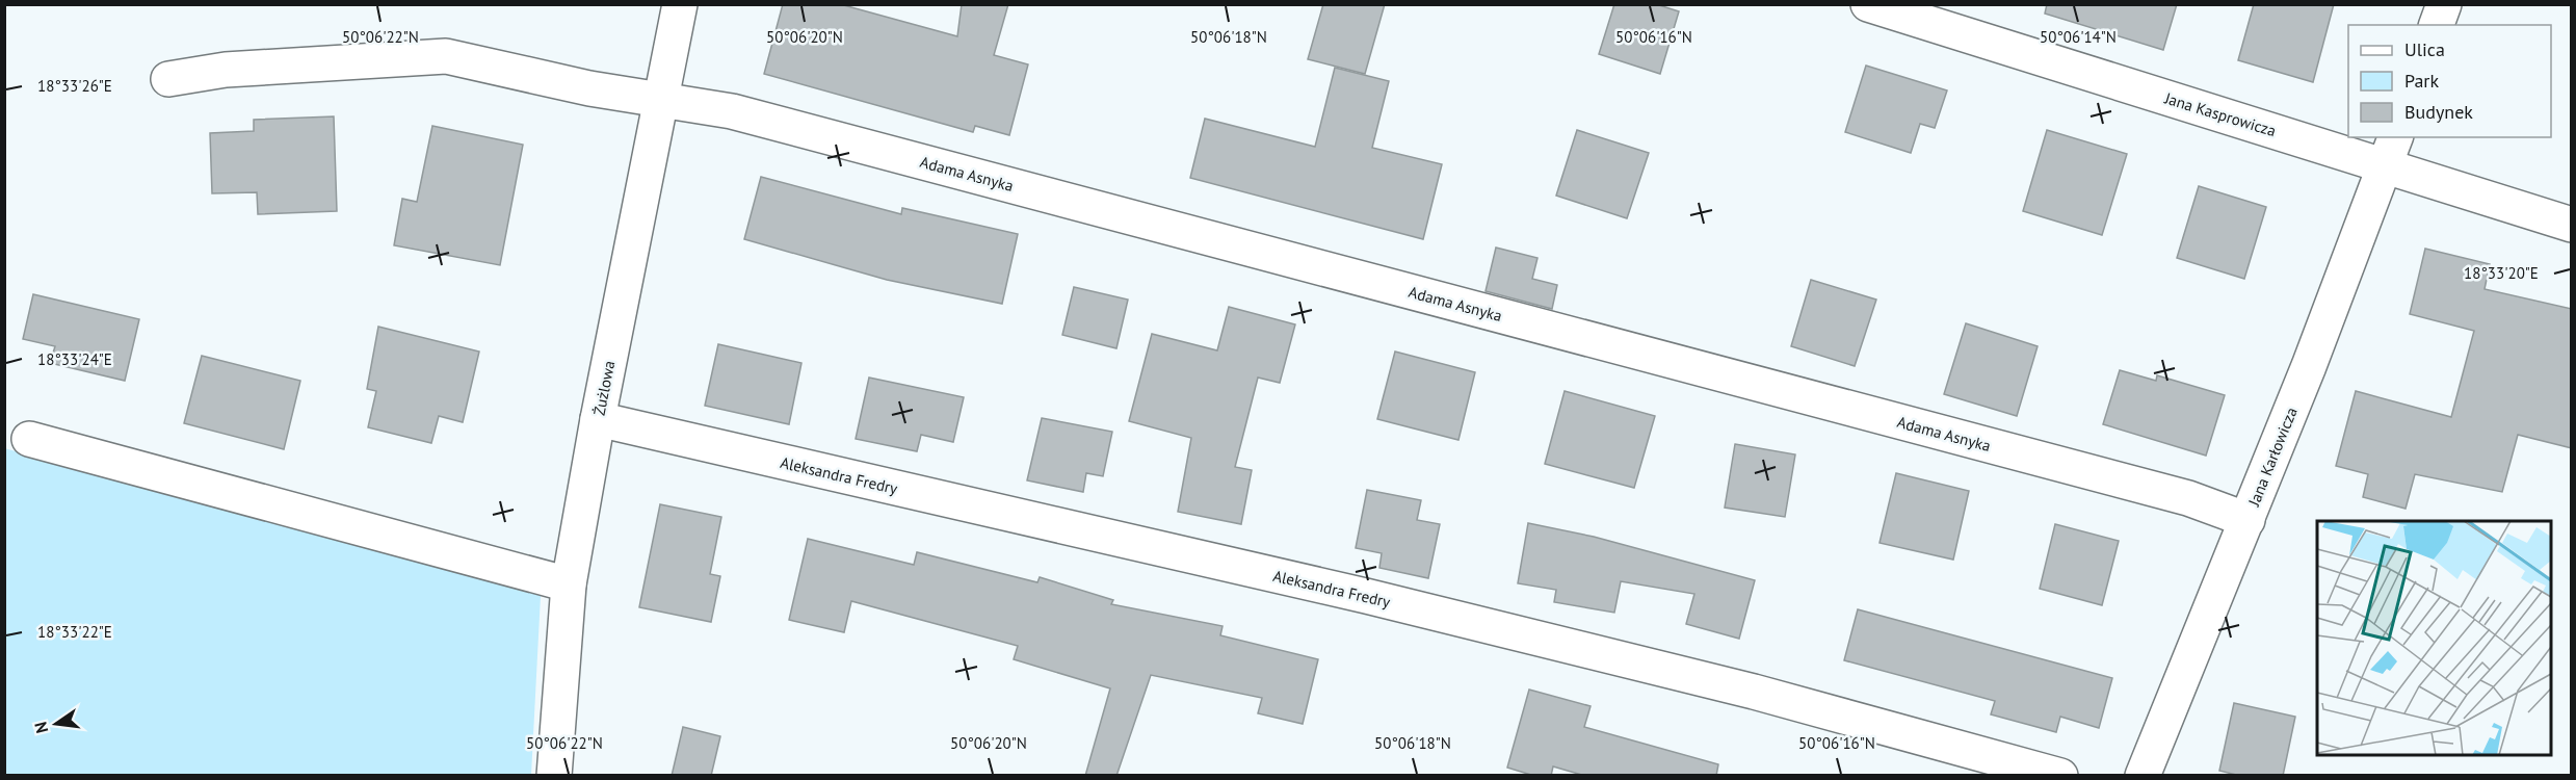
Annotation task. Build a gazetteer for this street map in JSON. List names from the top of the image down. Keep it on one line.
{"streets":{"street":["Jana Kasprowicza","Adama Asnyka","Żużlowa","Jana Karłowicza","Aleksandra Fredry"]},"crossings":[["Jana Kasprowicza","Jana Karłowicza"],["Adama Asnyka","Żużlowa"],["Adama Asnyka","Jana Karłowicza"],["Żużlowa","Aleksandra Fredry"]],"legend":["Ulica","Park","Budynek"],"north":"left","coordinates":["50°06'22\"N","50°06'20\"N","50°06'18\"N","50°06'16\"N","50°06'14\"N","18°33'26\"E","18°33'20\"E","18°33'24\"E","18°33'22\"E"]}
